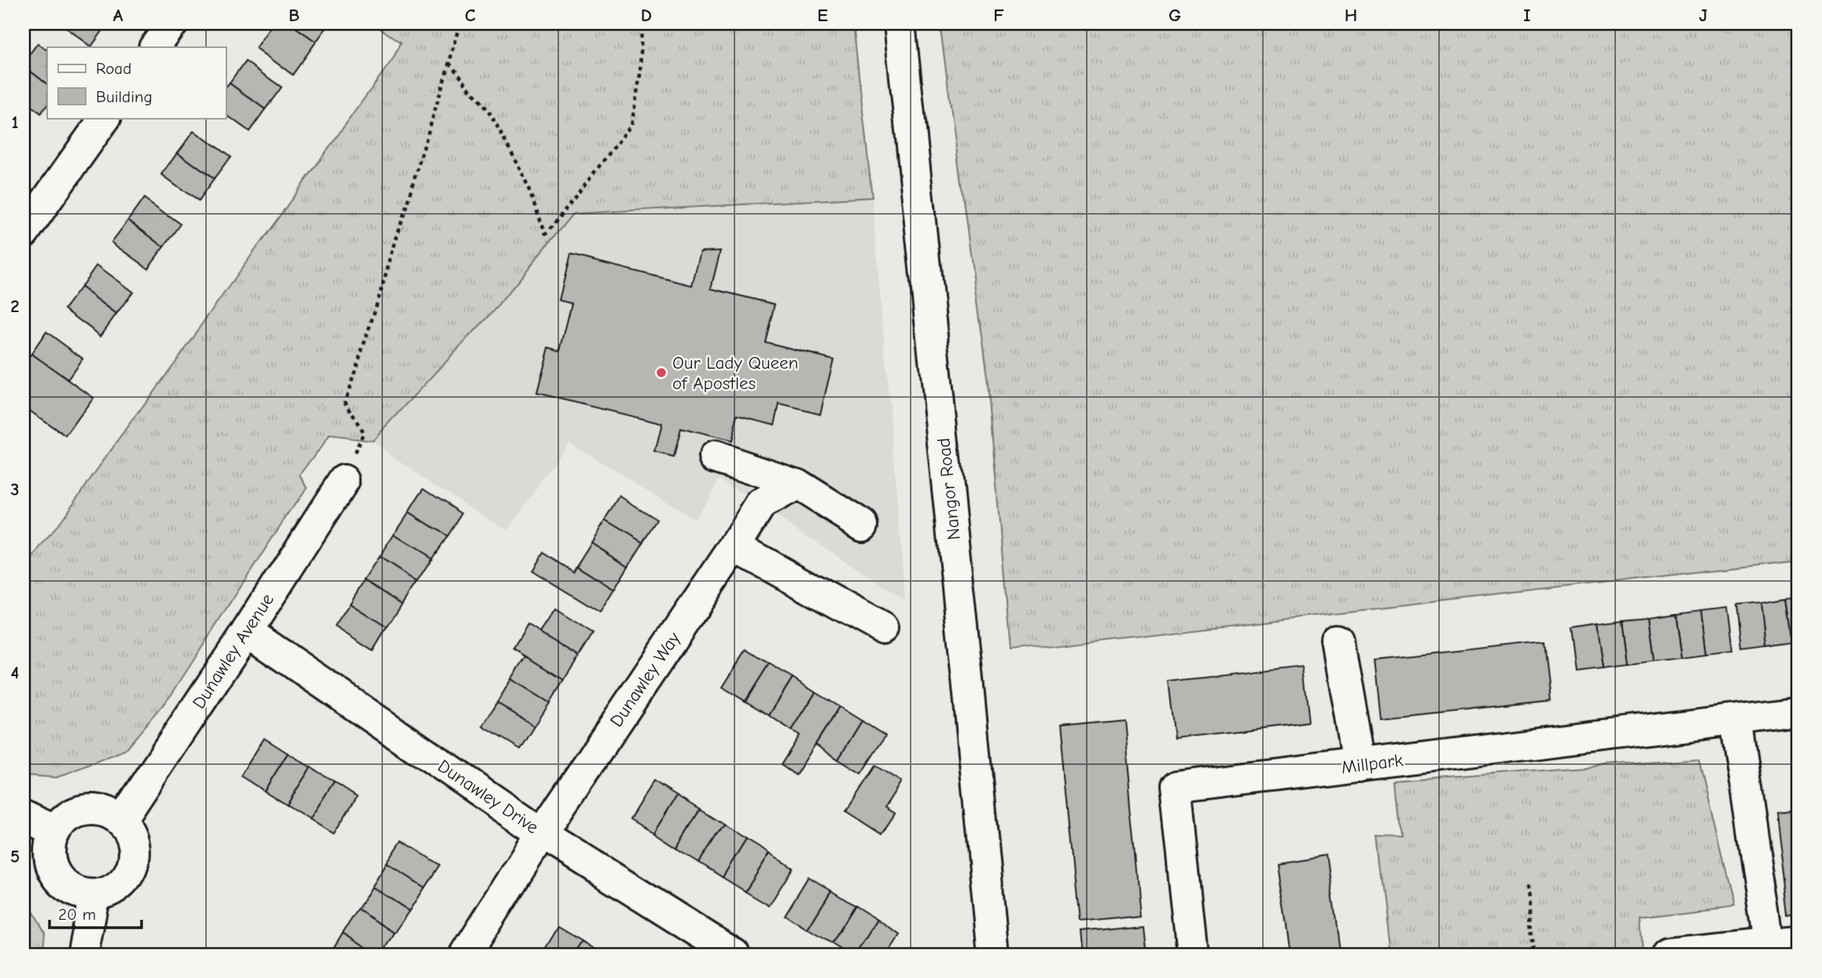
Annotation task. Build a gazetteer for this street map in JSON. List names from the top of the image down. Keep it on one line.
{"streets":{"street":["Nangor Road","Dunawley Avenue","Dunawley Way","Millpark","Dunawley Drive"]},"crossings":[["Dunawley Avenue","Dunawley Drive"],["Dunawley Way","Dunawley Drive"]],"places":["Our Lady Queen of Apostles"],"legend":["Road","Building"],"scale_bar":"20 m","grid":{"columns":["A","B","C","D","E","F","G","H","I","J"],"rows":["1","2","3","4","5"]}}
